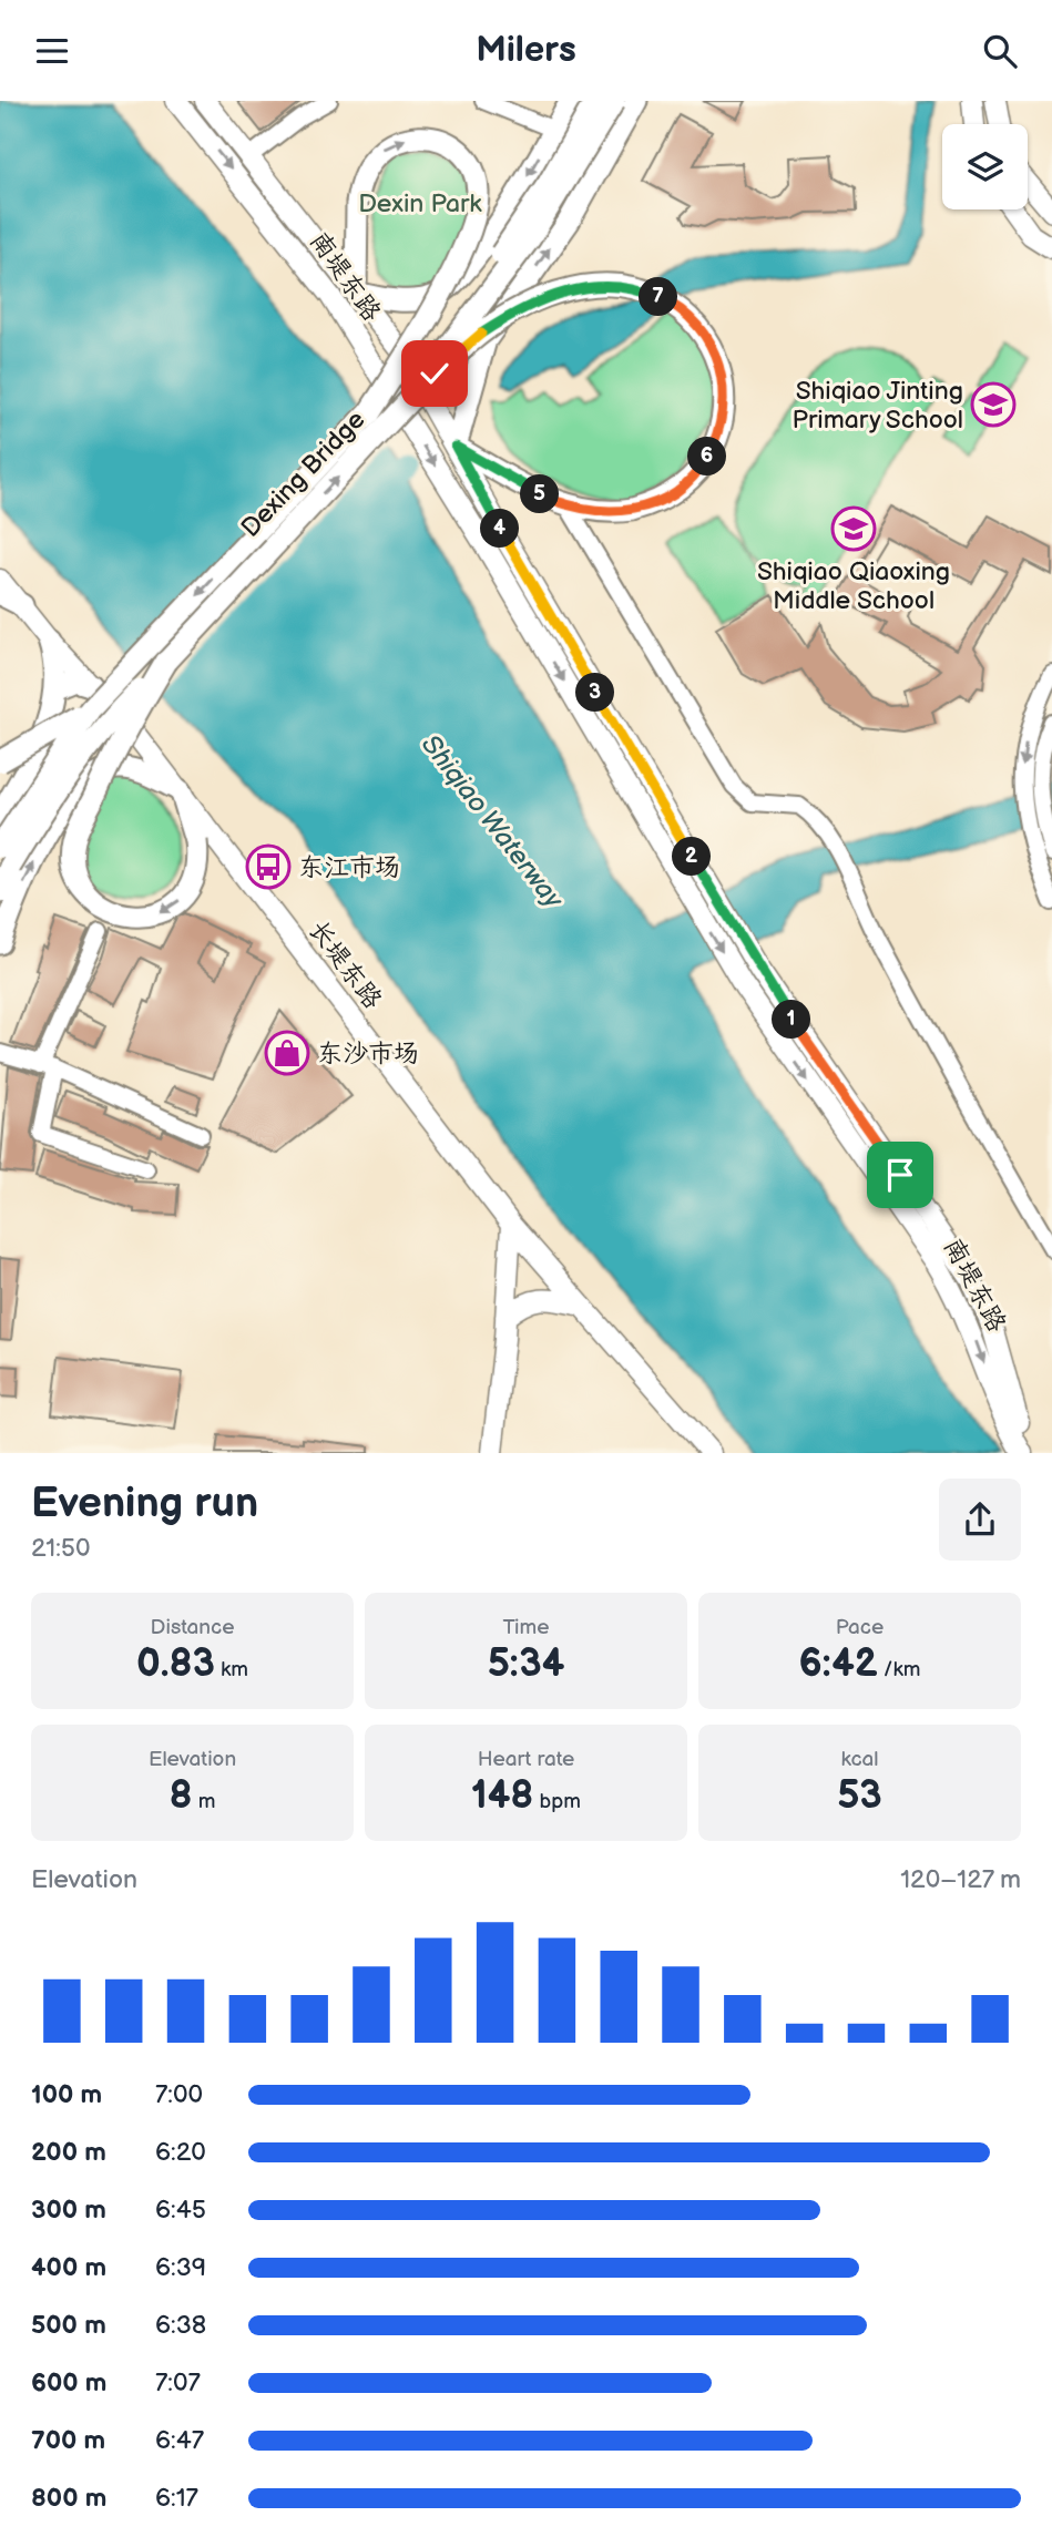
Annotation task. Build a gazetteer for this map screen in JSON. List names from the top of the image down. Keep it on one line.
{"streets":{"main road":["Dexing Bridge"],"street":["南堤东路","长堤东路"]},"water":["Shiqiao Waterway"],"parks":["Dexin Park"],"places":{"school or university":["Shiqiao Jinting Primary School","Shiqiao Qiaoxing Middle School"],"bus stop":["东江市场"],"shop":["东沙市场"]},"page":{"header":"Milers","pins":["7","6","5","4","3","2","1"],"heading":["Evening run","21:50"],"stats":[["Distance","0.83 km"],["Time","5:34"],["Pace","6:42 /km"],["Elevation","8 m"],["Heart rate","148 bpm"],["kcal","53"]],"chart":["Elevation","120–127 m"],"list":[{"name":"100 m","note":"7:00"},{"name":"200 m","note":"6:20"},{"name":"300 m","note":"6:45"},{"name":"400 m","note":"6:39"},{"name":"500 m","note":"6:38"},{"name":"600 m","note":"7:07"},{"name":"700 m","note":"6:47"},{"name":"800 m","note":"6:17"}]}}
